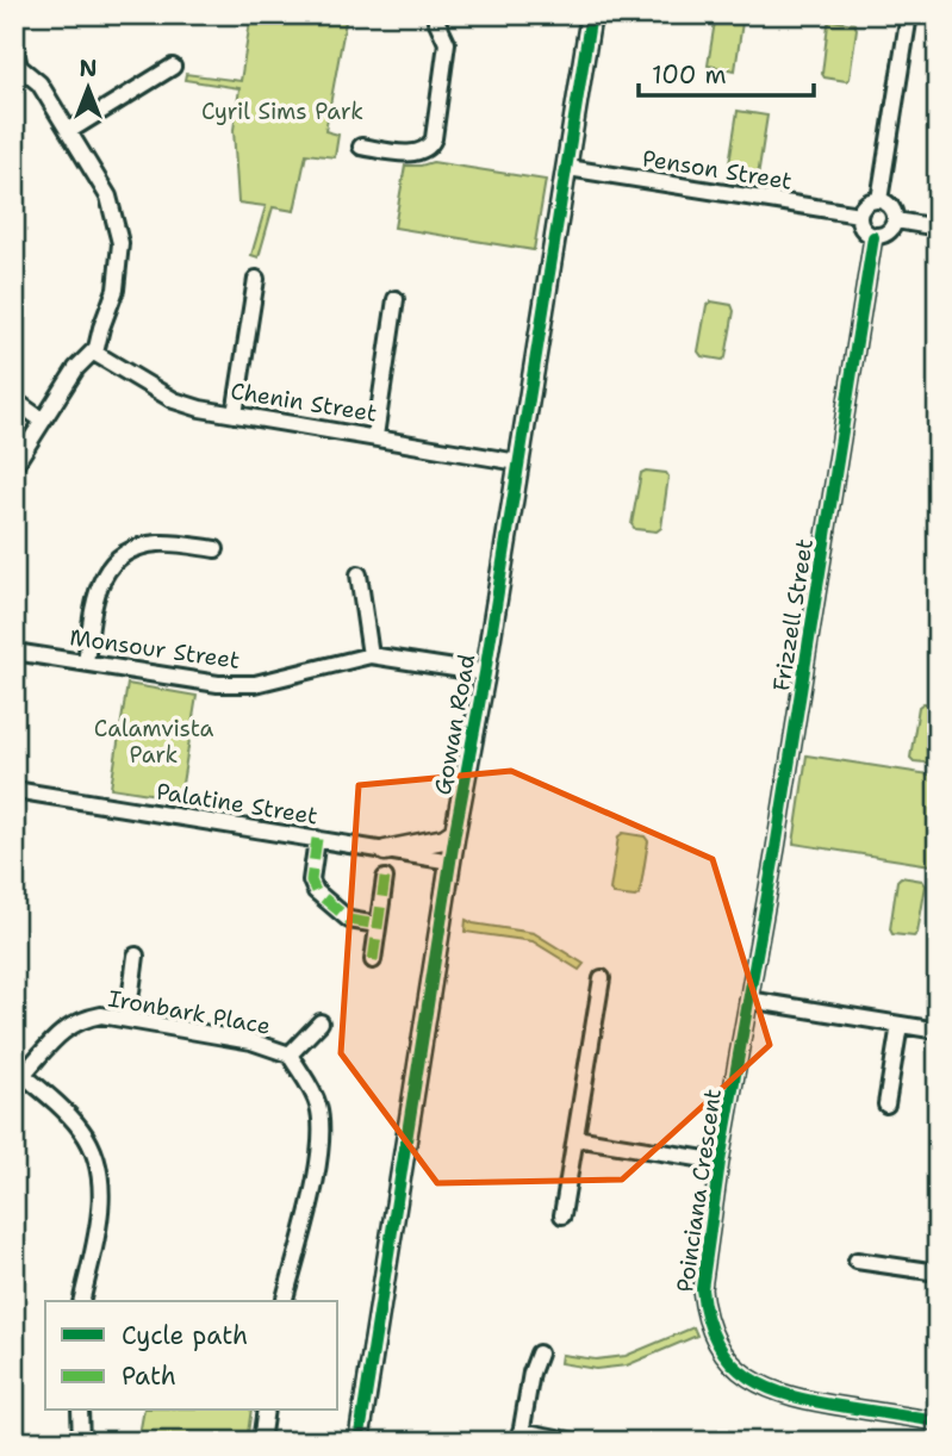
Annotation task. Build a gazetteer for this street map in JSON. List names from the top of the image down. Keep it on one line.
{"streets":{"main road":["Gowan Road"],"street":["Penson Street","Chenin Street","Frizzell Street","Monsour Street","Palatine Street","Ironbark Place","Poinciana Crescent"]},"crossings":[["Penson Street","Frizzell Street"],["Penson Street","Gowan Road"],["Chenin Street","Gowan Road"],["Frizzell Street","Poinciana Crescent"],["Monsour Street","Gowan Road"],["Gowan Road","Palatine Street"]],"parks":["Cyril Sims Park","Calamvista Park"],"legend":["Cycle path","Path"],"scale_bar":"100 m","north":"top"}
